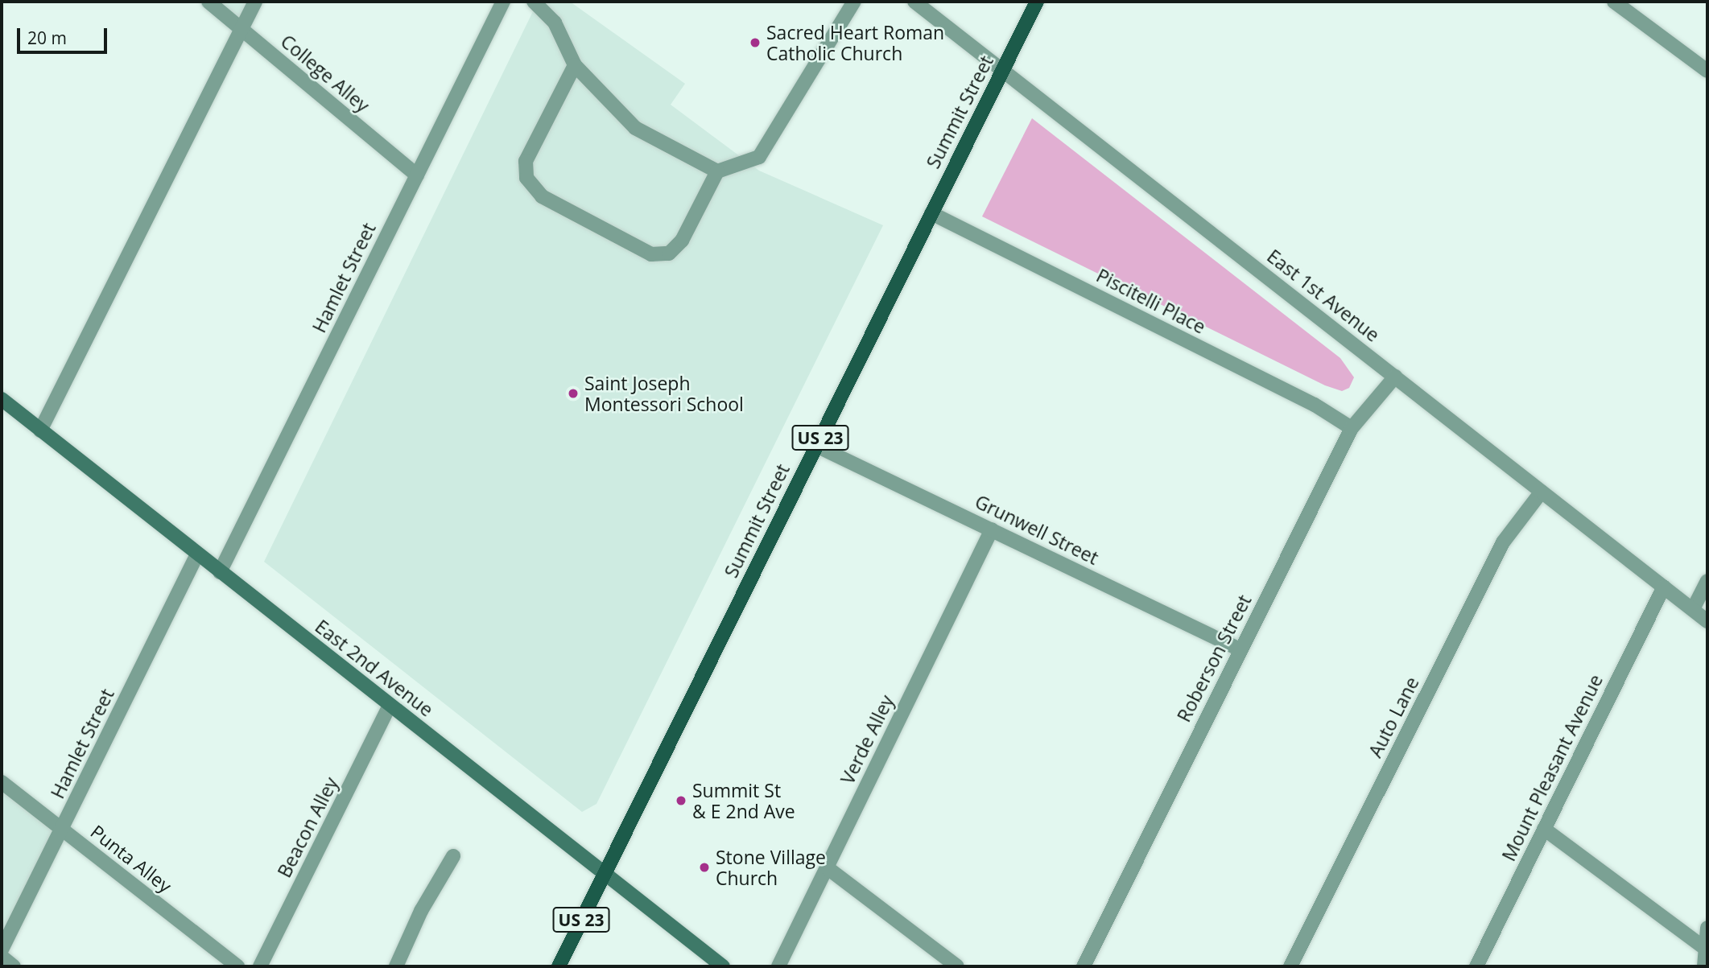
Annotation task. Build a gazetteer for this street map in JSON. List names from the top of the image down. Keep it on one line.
{"streets":{"main road":["Summit Street","US 23"],"street":["College Alley","Hamlet Street","East 1st Avenue","Piscitelli Place","Grunwell Street","Roberson Street","East 2nd Avenue","Auto Lane","Verde Alley","Mount Pleasant Avenue","Beacon Alley","Punta Alley"]},"crossings":[["College Alley","Hamlet Street"],["Summit Street","East 1st Avenue"],["Summit Street","Piscitelli Place"],["Summit Street","Grunwell Street"],["Summit Street","East 2nd Avenue"],["Hamlet Street","East 2nd Avenue"],["Hamlet Street","Punta Alley"],["East 1st Avenue","Roberson Street"],["East 1st Avenue","Auto Lane"],["East 1st Avenue","Mount Pleasant Avenue"],["Piscitelli Place","Roberson Street"],["Grunwell Street","Roberson Street"],["Grunwell Street","Verde Alley"],["East 2nd Avenue","Beacon Alley"]],"places":["Sacred Heart Roman Catholic Church","Saint Joseph Montessori School","Summit St & E 2nd Ave","Stone Village Church"],"scale_bar":"20 m"}
